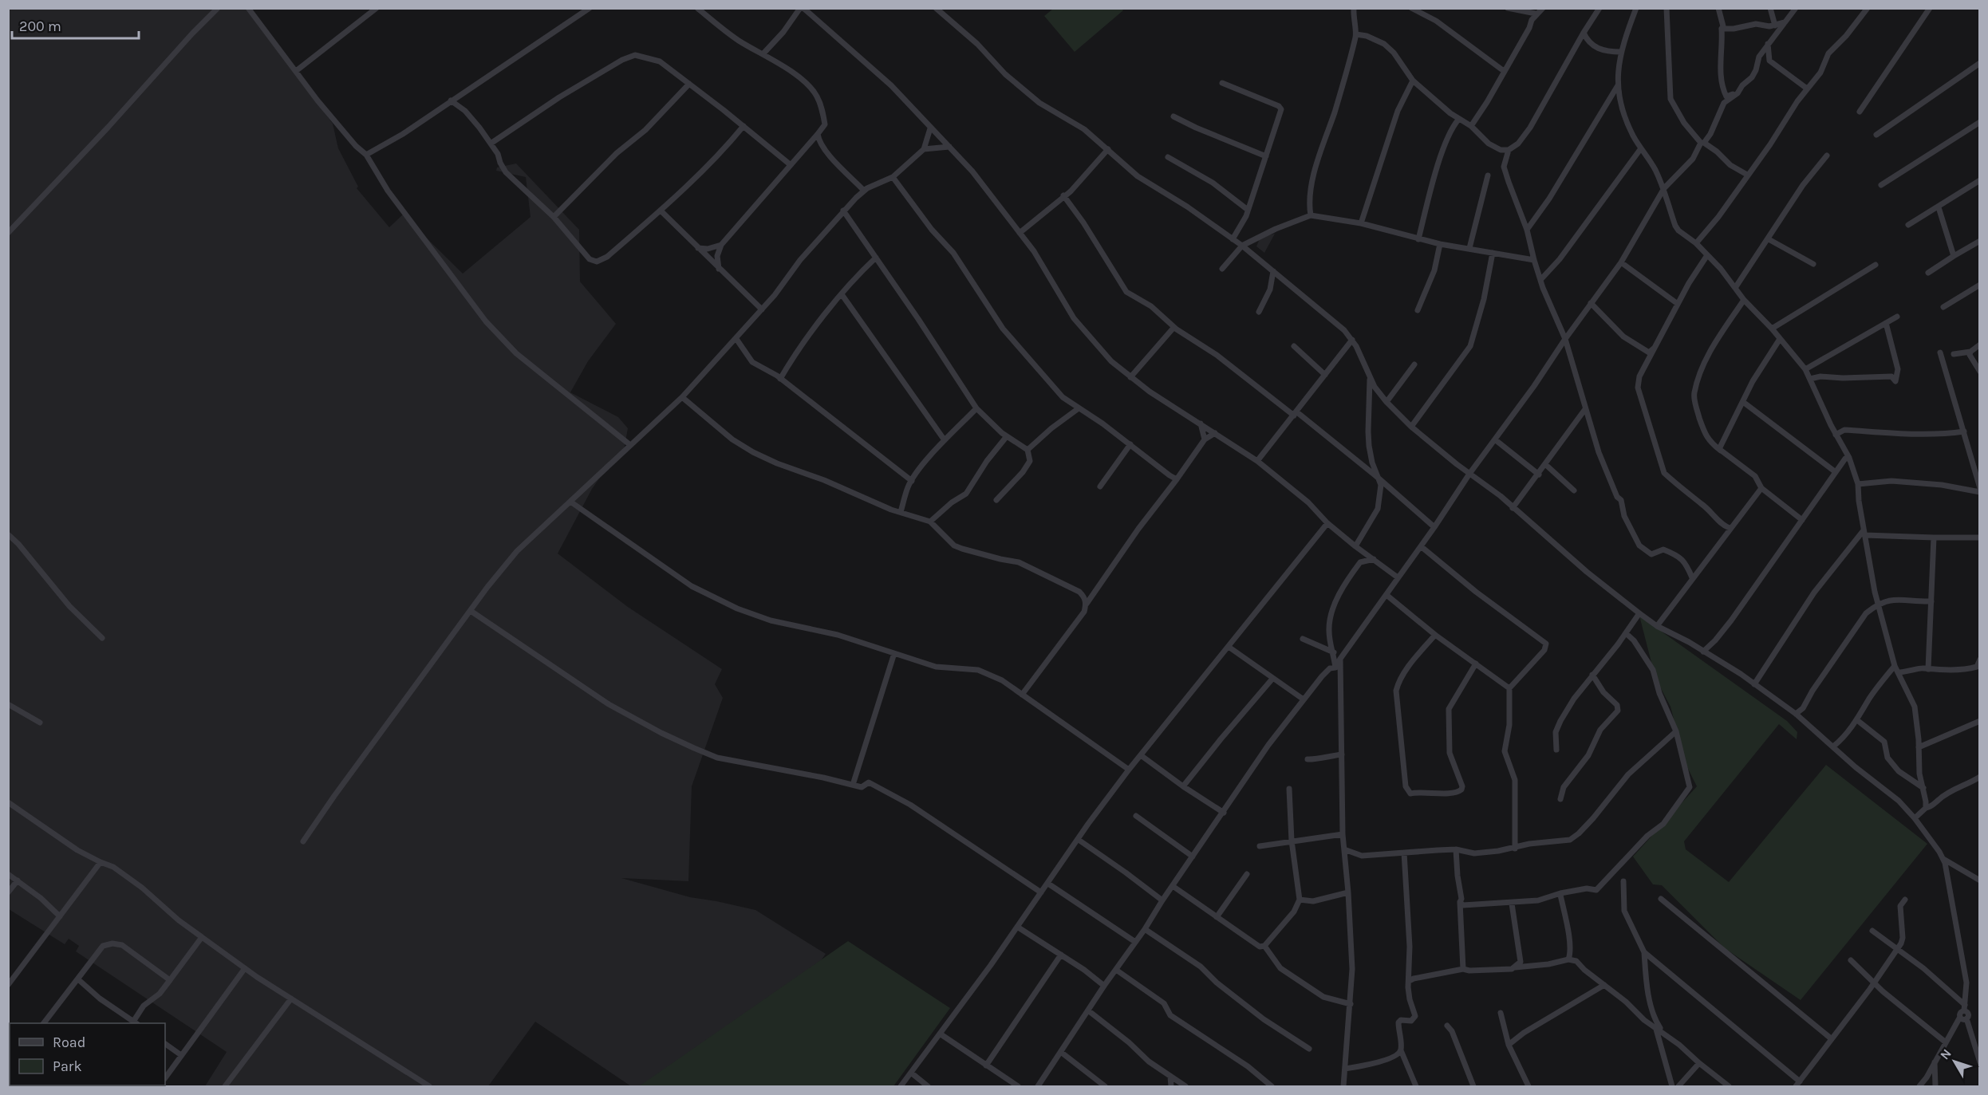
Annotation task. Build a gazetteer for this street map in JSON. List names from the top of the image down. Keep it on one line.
{"legend":["Road","Park"],"scale_bar":"200 m","north":"top left"}
